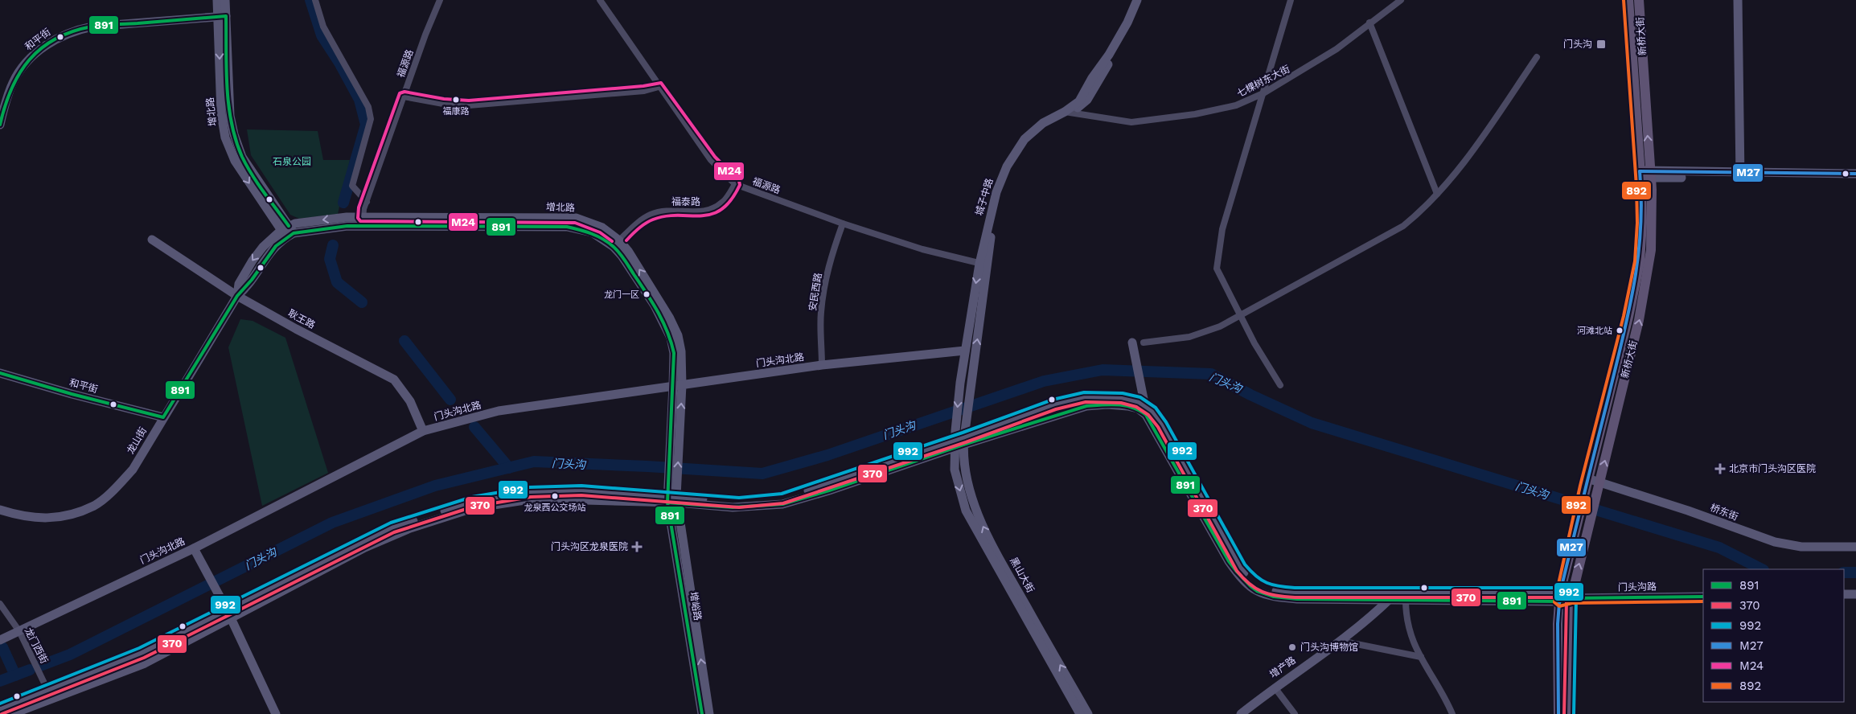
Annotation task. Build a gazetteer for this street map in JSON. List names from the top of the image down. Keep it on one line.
{"streets":{"main road":["新桥大街"],"street":["和平街","福源路","七棵树东大街","增北路","城子中路","福泰路","安民西路","耿王路","门头沟北路","龙山街","桥东街","黑山大街","门头沟路","增峪路","龙门西街","增产路"]},"crossings":[["新桥大街","桥东街"],["新桥大街","门头沟路"],["和平街","增北路"],["和平街","龙山街"],["福源路","增北路"],["福源路","城子中路"],["福源路","福泰路"],["福源路","安民西路"],["七棵树东大街","城子中路"],["增北路","福泰路"],["增北路","门头沟北路"],["增北路","龙山街"],["增北路","增峪路"],["城子中路","门头沟北路"],["城子中路","黑山大街"],["安民西路","门头沟北路"],["耿王路","门头沟北路"],["耿王路","龙山街"],["门头沟北路","龙门西街"],["门头沟路","增产路"]],"water":["门头沟"],"parks":["石泉公园"],"places":{"transit":["门头沟"],"other":["福康路","龙门一区","河滩北站","龙泉西公交场站","门头沟博物馆"],"health":["北京市门头沟区医院","门头沟区龙泉医院"]},"lines":["transit line 892","transit line 891","transit line M24","transit line M27","transit line 992","transit line 370"],"legend":["891","370","992","M27","M24","892"]}
